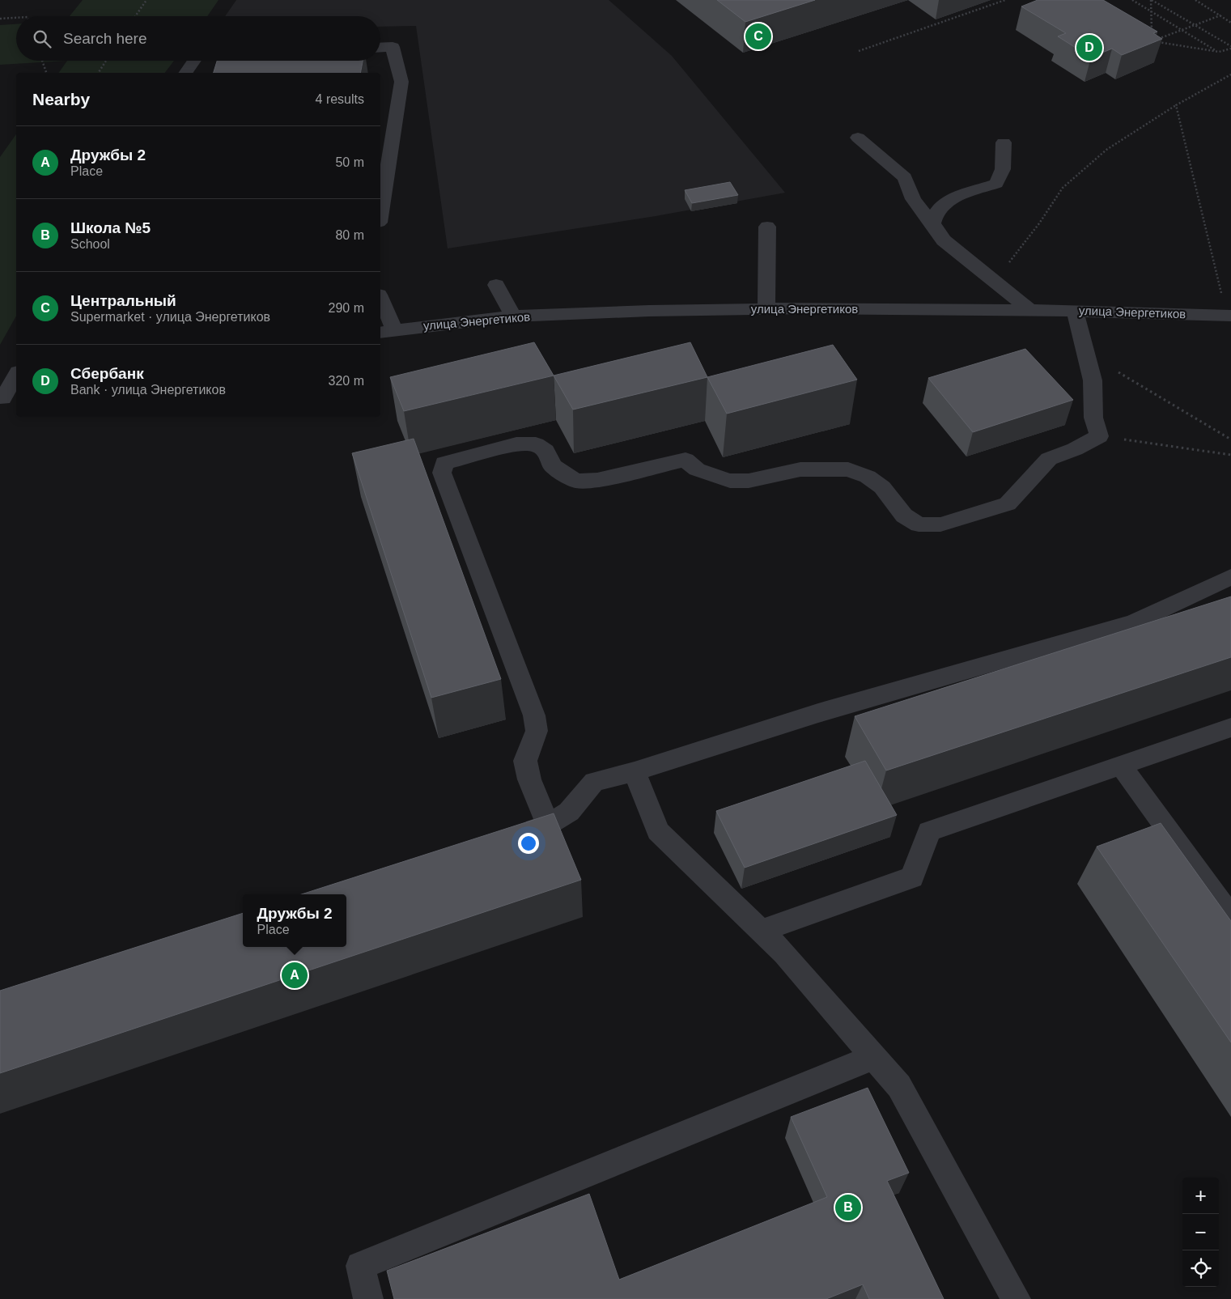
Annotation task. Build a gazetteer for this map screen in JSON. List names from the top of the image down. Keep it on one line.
{"streets":{"street":["улица Энергетиков"]},"page":{"search":"Search here","pins":["C","D","A","B"],"heading":["Nearby","4 results"],"list":[{"mark":"A","name":"Дружбы 2","note":"Place","value":"50 m"},{"mark":"B","name":"Школа №5","note":"School","value":"80 m"},{"mark":"C","name":"Центральный","note":"Supermarket · улица Энергетиков","value":"290 m"},{"mark":"D","name":"Сбербанк","note":"Bank · улица Энергетиков","value":"320 m"}],"popup":["Дружбы 2","Place"],"map_buttons":["+","−"]}}
